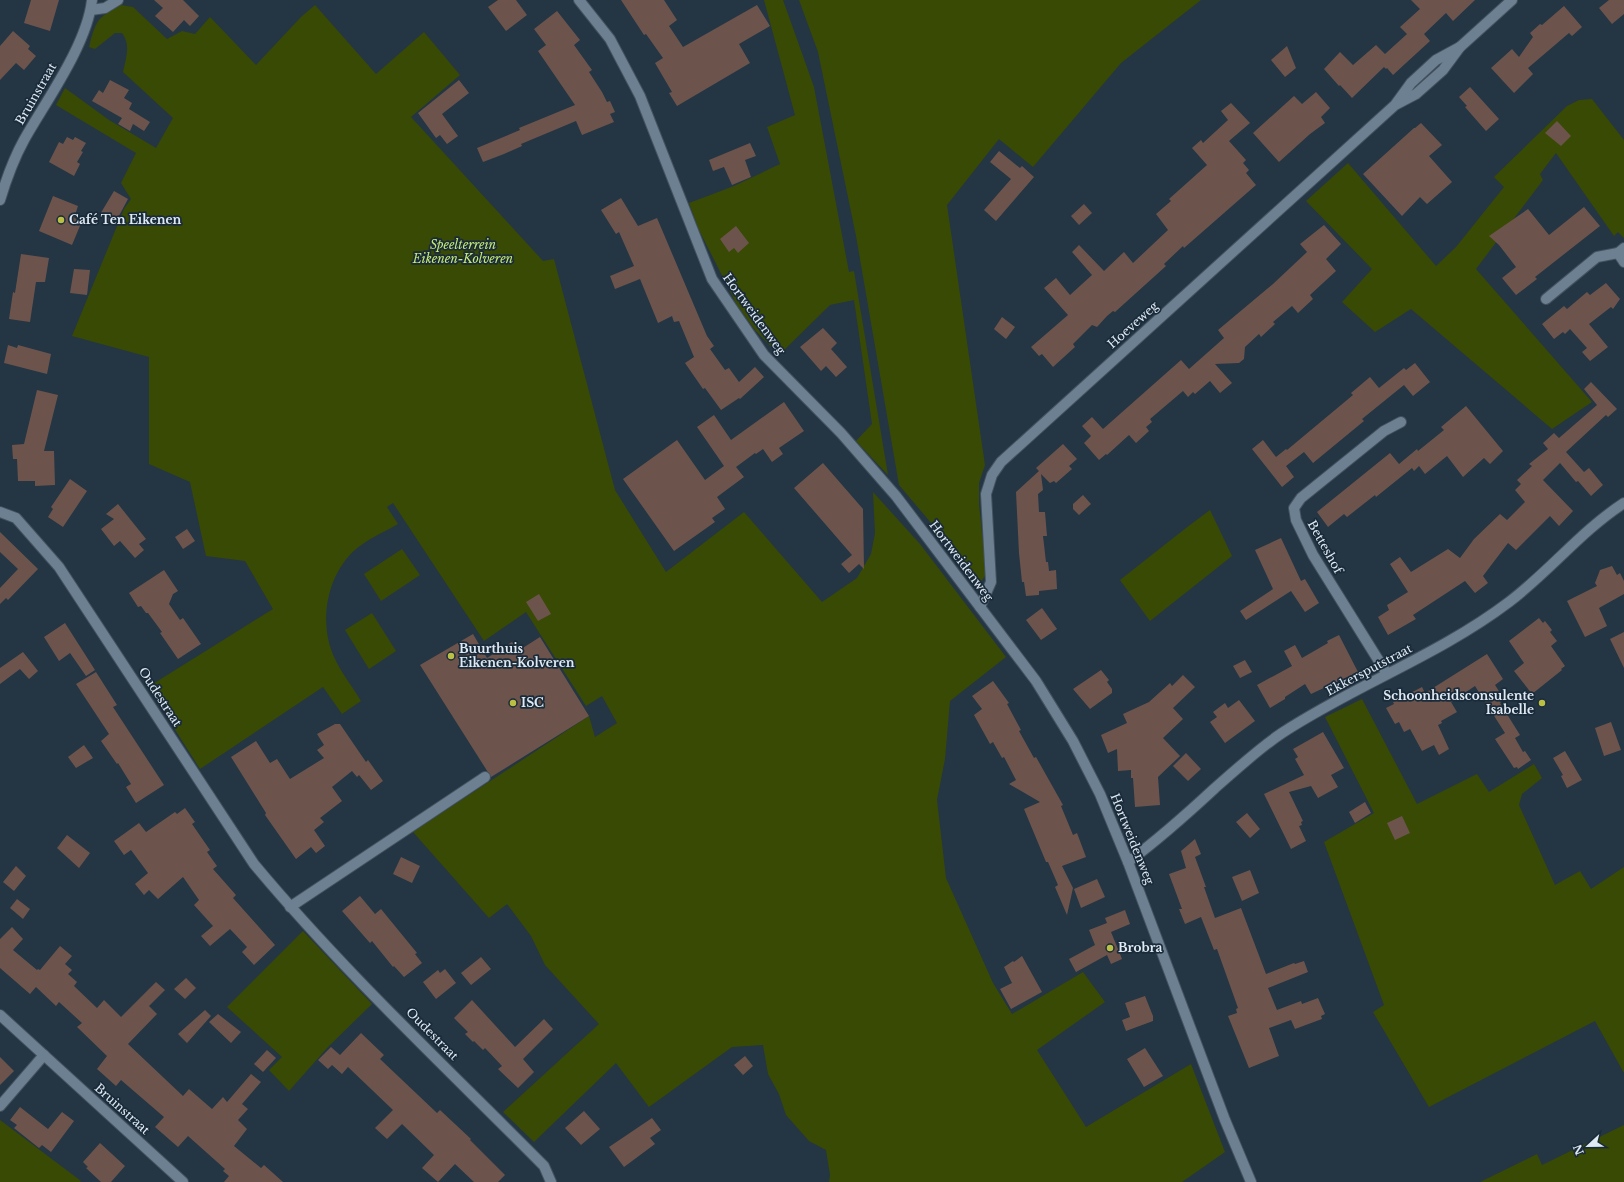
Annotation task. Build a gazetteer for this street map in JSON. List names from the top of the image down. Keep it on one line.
{"streets":{"street":["Bruinstraat","Hortweidenweg","Hoeveweg","Betteshof","Ekkersputstraat","Oudestraat"]},"crossings":[["Hortweidenweg","Hoeveweg"],["Hortweidenweg","Ekkersputstraat"],["Betteshof","Ekkersputstraat"]],"parks":["Speelterrein Eikenen-Kolveren"],"places":["Café Ten Eikenen","Buurthuis Eikenen-Kolveren","ISC","Schoonheidsconsulente Isabelle","Brobra"],"north":"left"}
